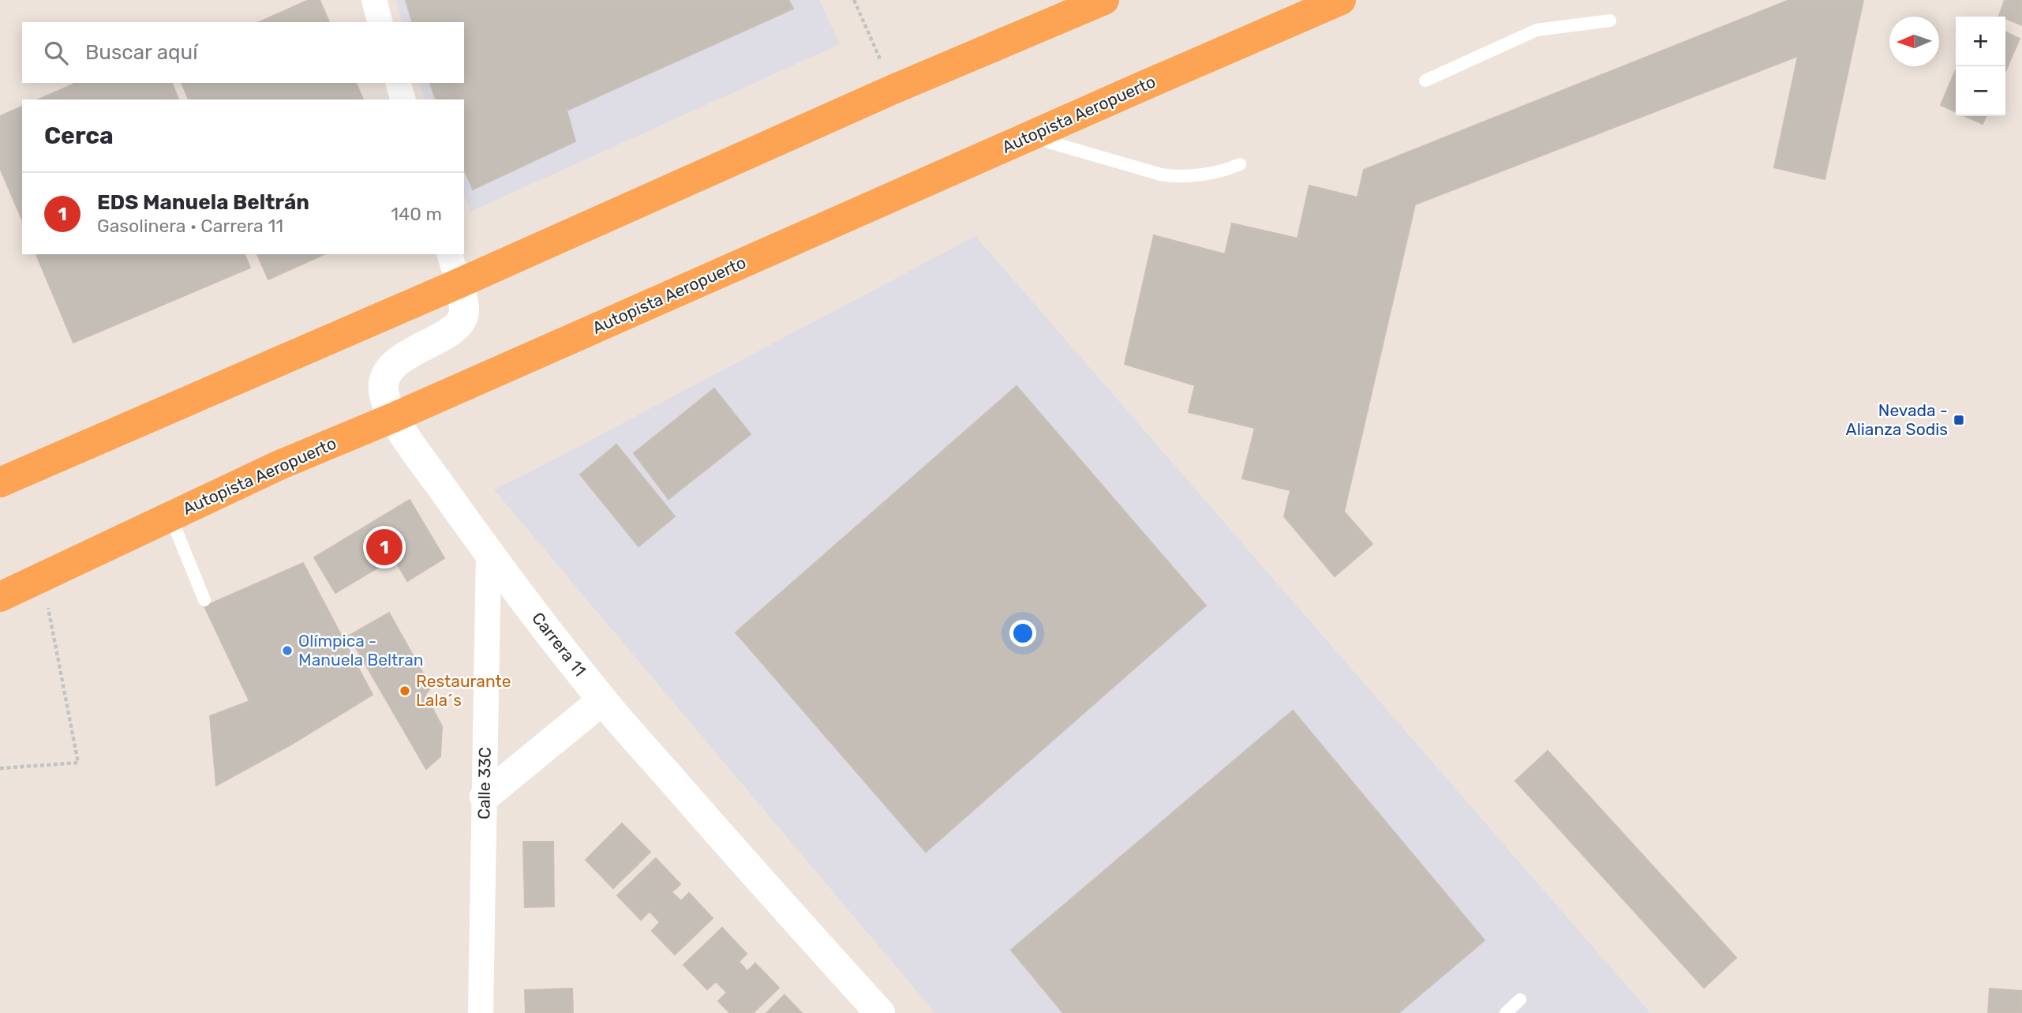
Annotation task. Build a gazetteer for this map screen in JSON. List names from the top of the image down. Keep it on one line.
{"streets":{"highway":["Autopista Aeropuerto"],"main road":["Carrera 11"],"street":["Calle 33C"]},"crossings":[["Autopista Aeropuerto","Carrera 11"],["Carrera 11","Calle 33C"]],"places":{"transit":["Nevada - Alianza Sodis"],"other":["Olímpica - Manuela Beltran","Restaurante Lala´s"]},"north":"left","page":{"map_buttons":["+","−"],"search":"Buscar aquí","heading":"Cerca","list":[{"mark":"1","name":"EDS Manuela Beltrán","note":"Gasolinera · Carrera 11","value":"140 m"}],"pins":"1"}}
